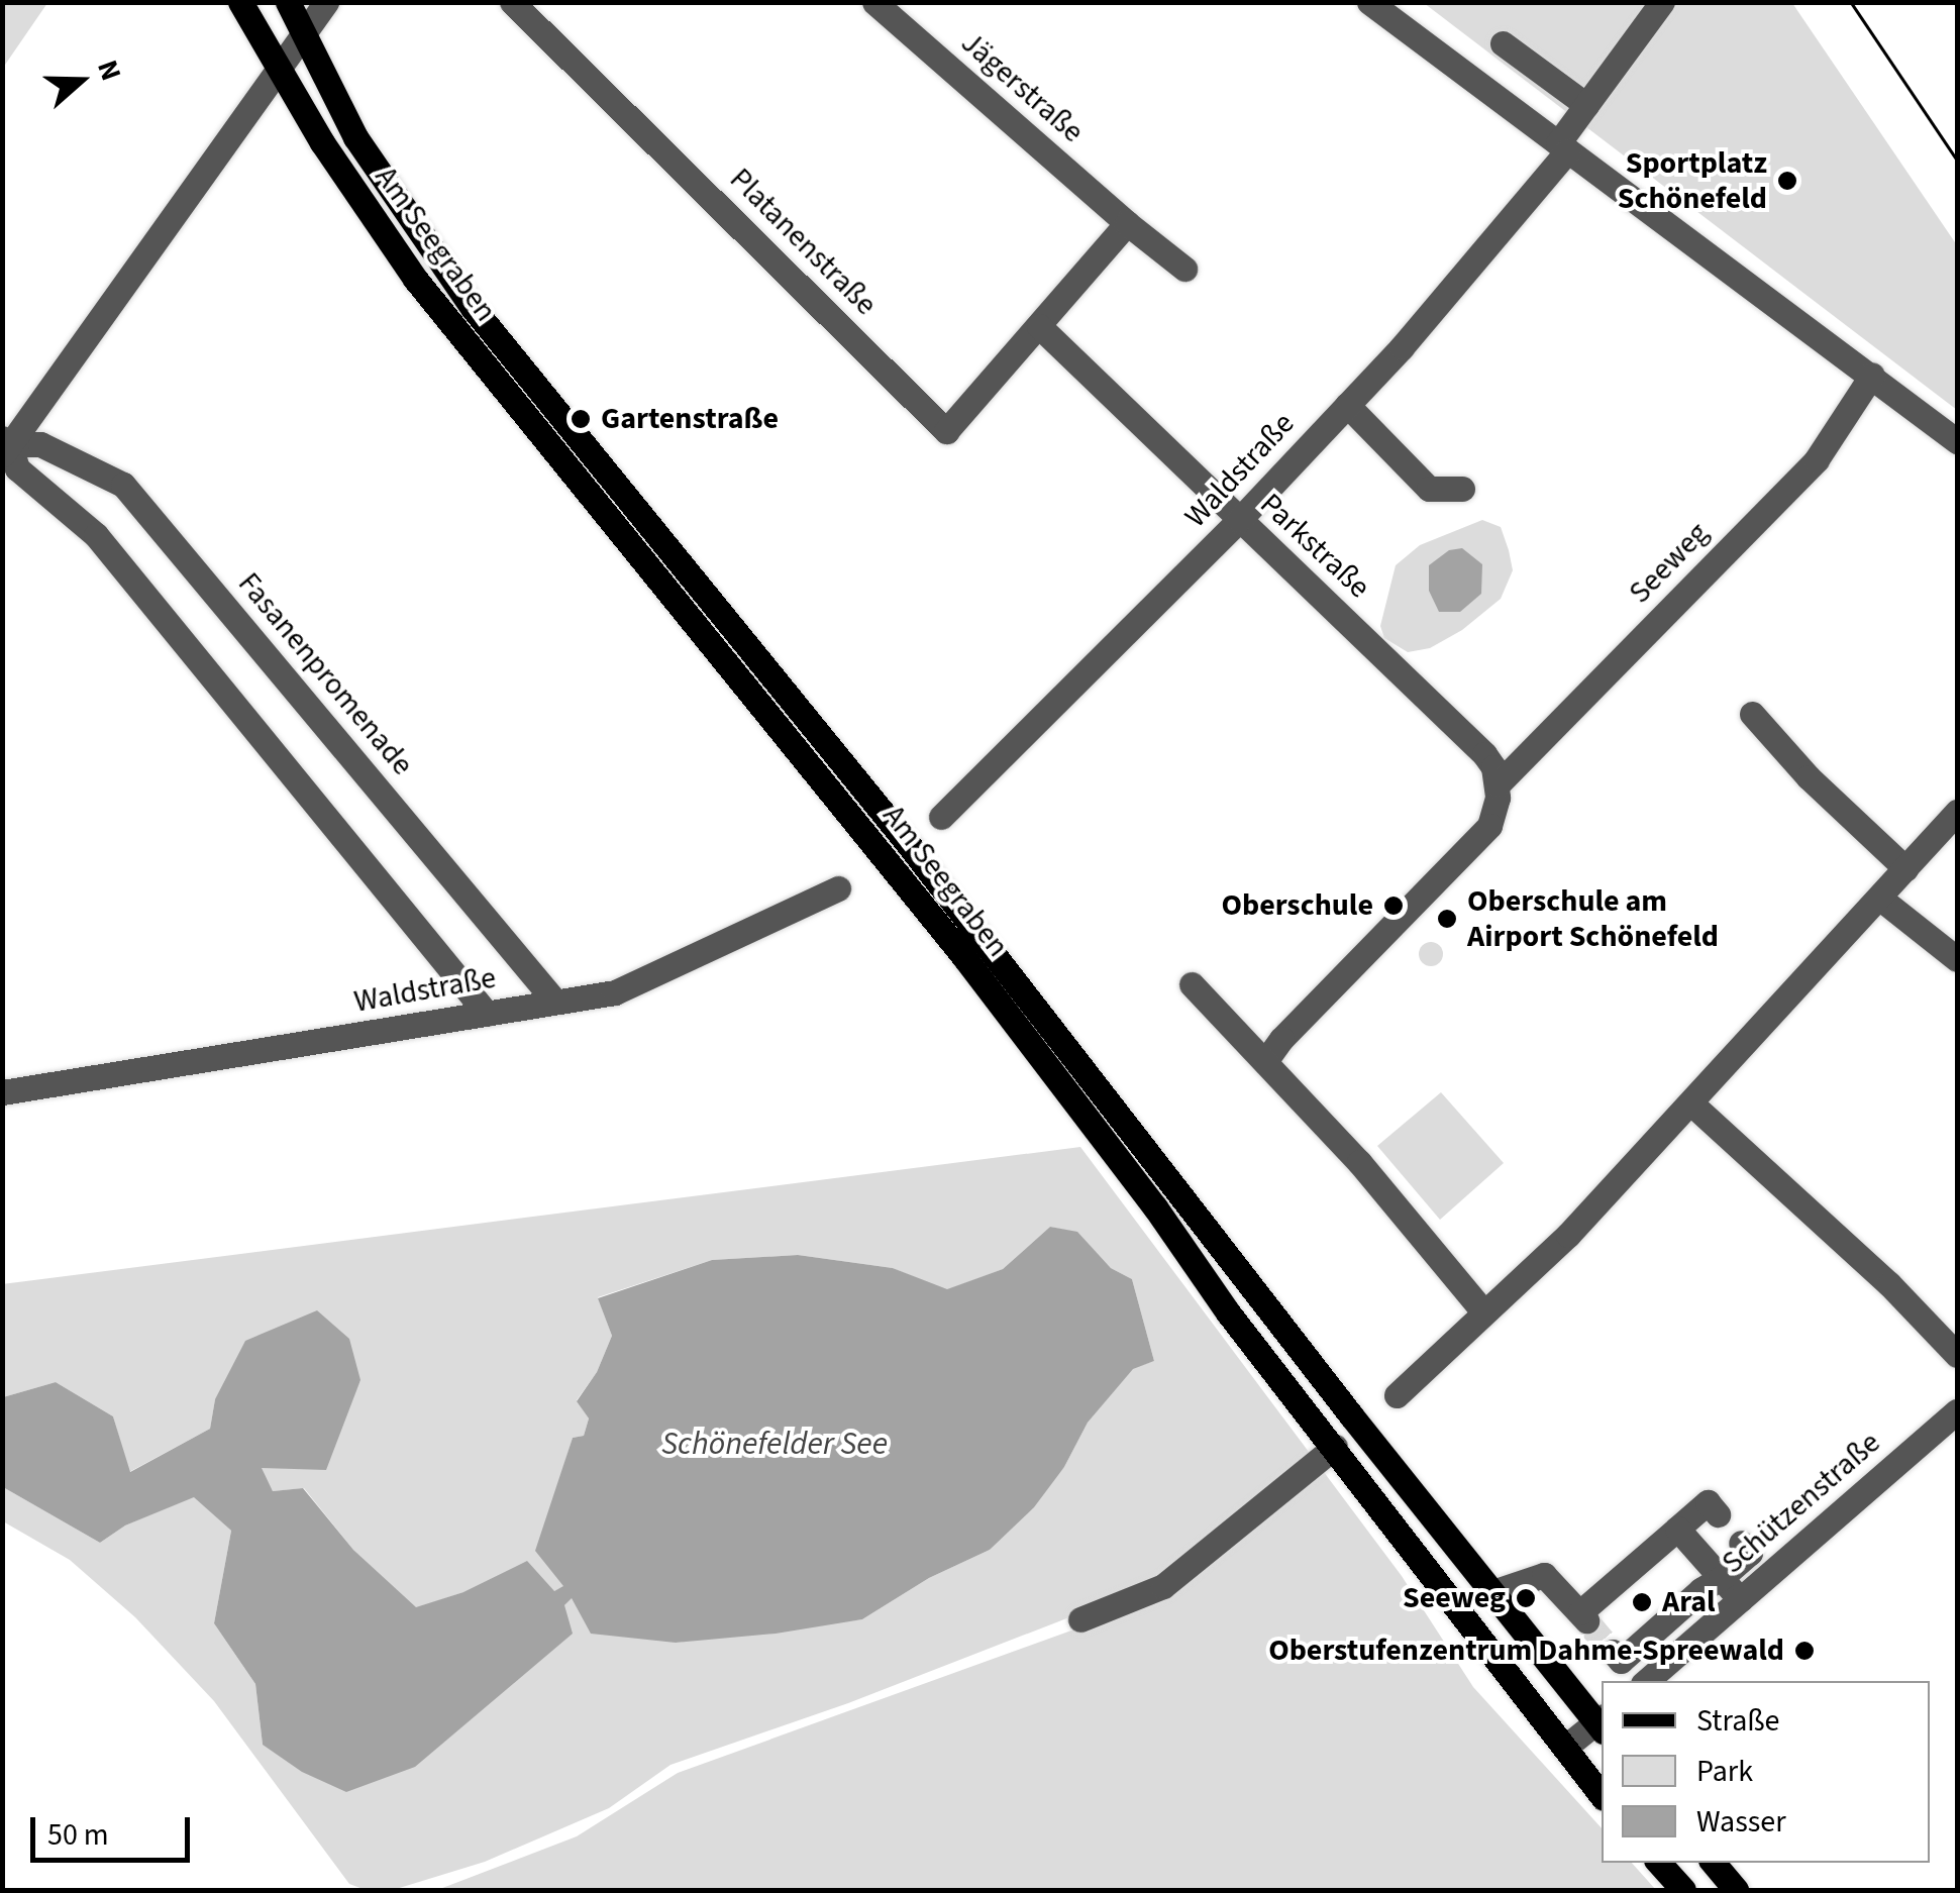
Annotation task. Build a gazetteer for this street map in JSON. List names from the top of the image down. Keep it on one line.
{"streets":{"main road":["Am Seegraben"],"street":["Jägerstraße","Platanenstraße","Waldstraße","Parkstraße","Seeweg","Fasanenpromenade","Schützenstraße"]},"crossings":[["Platanenstraße","Parkstraße"],["Waldstraße","Parkstraße"],["Waldstraße","Fasanenpromenade"],["Parkstraße","Seeweg"]],"water":["Schönefelder See"],"places":["Sportplatz Schönefeld","Gartenstraße","Oberschule","Oberschule am Airport Schönefeld","Seeweg","Aral","Oberstufenzentrum Dahme-Spreewald"],"legend":["Straße","Park","Wasser"],"scale_bar":"50 m","north":"right"}
